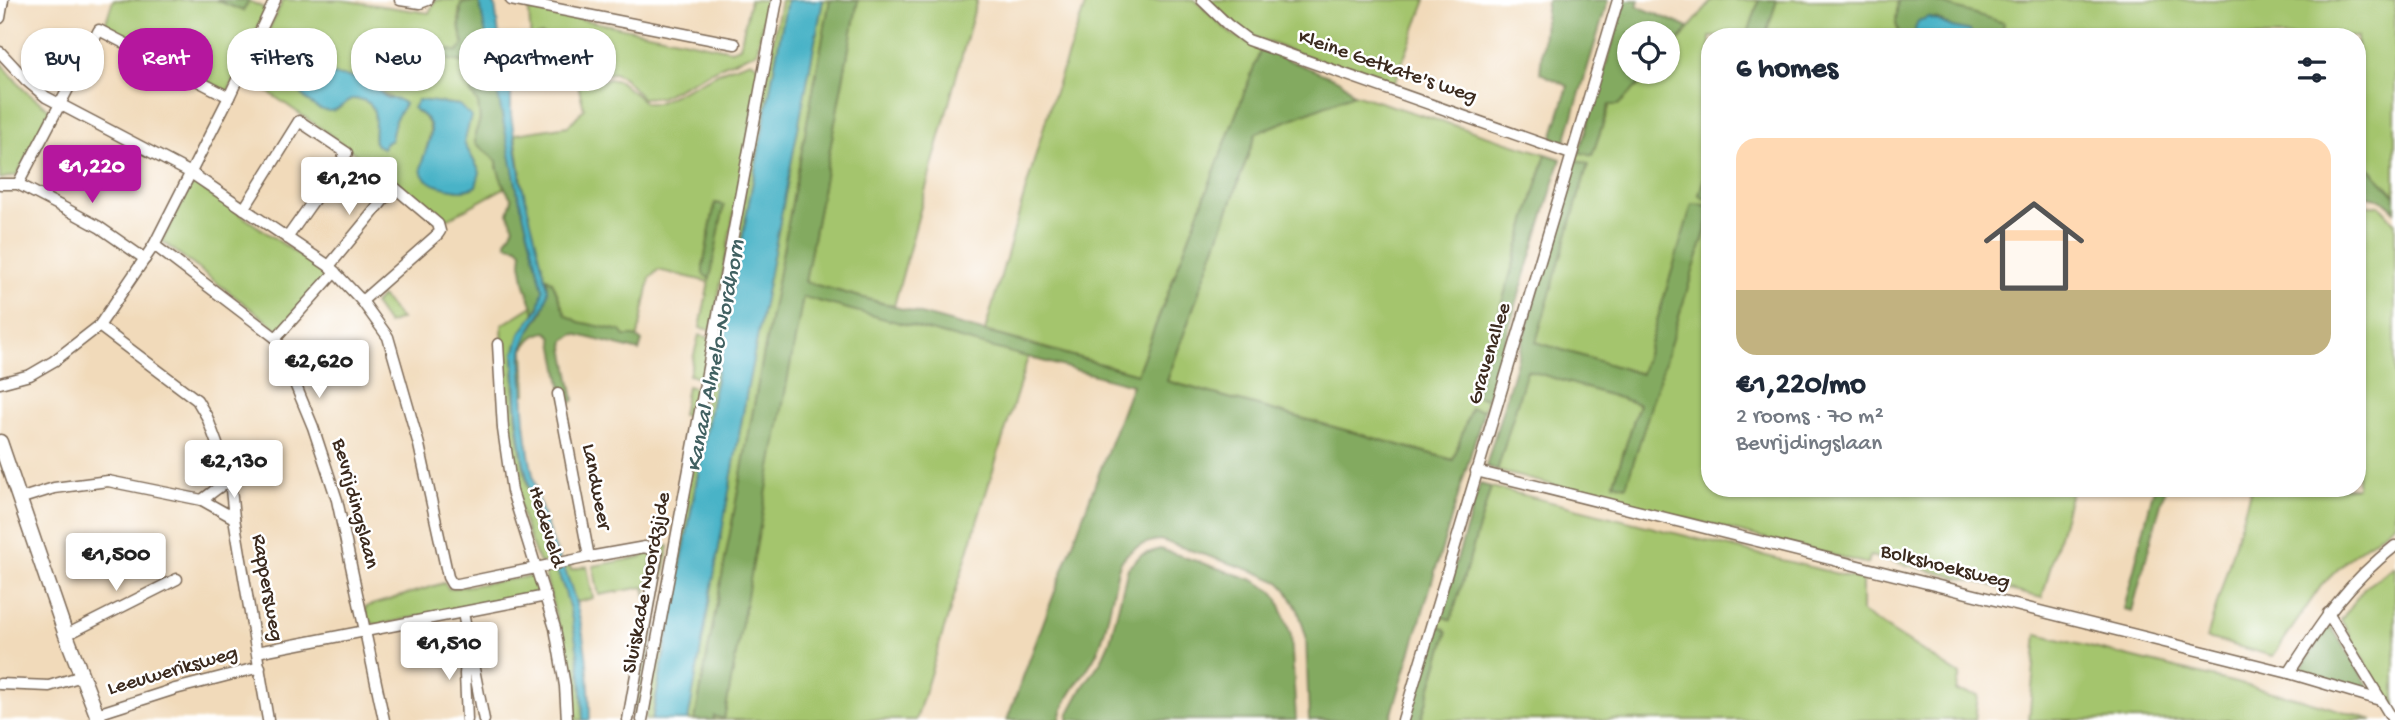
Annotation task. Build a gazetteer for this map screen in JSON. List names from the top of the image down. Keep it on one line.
{"streets":{"street":["Kleine Getkate's weg","Gravenallee","Landweer","Bevrijdingslaan","Hedeveld","Bolkshoeksweg","Sluiskade Noordzijde","Rappersweg","Leeuweriksweg"]},"crossings":[["Kleine Getkate's weg","Gravenallee"],["Gravenallee","Bolkshoeksweg"],["Rappersweg","Leeuweriksweg"]],"water":["Kanaal Almelo-Nordhorn"],"page":{"chip":["Buy","Rent","Filters","New","Apartment"],"heading":"6 homes","list":[{"name":"€1,220/mo","note":"2 rooms · 70 m² · Bevrijdingslaan"}],"price":["€1,220","€1,210","€2,620","€2,130","€1,500","€1,510"]}}
